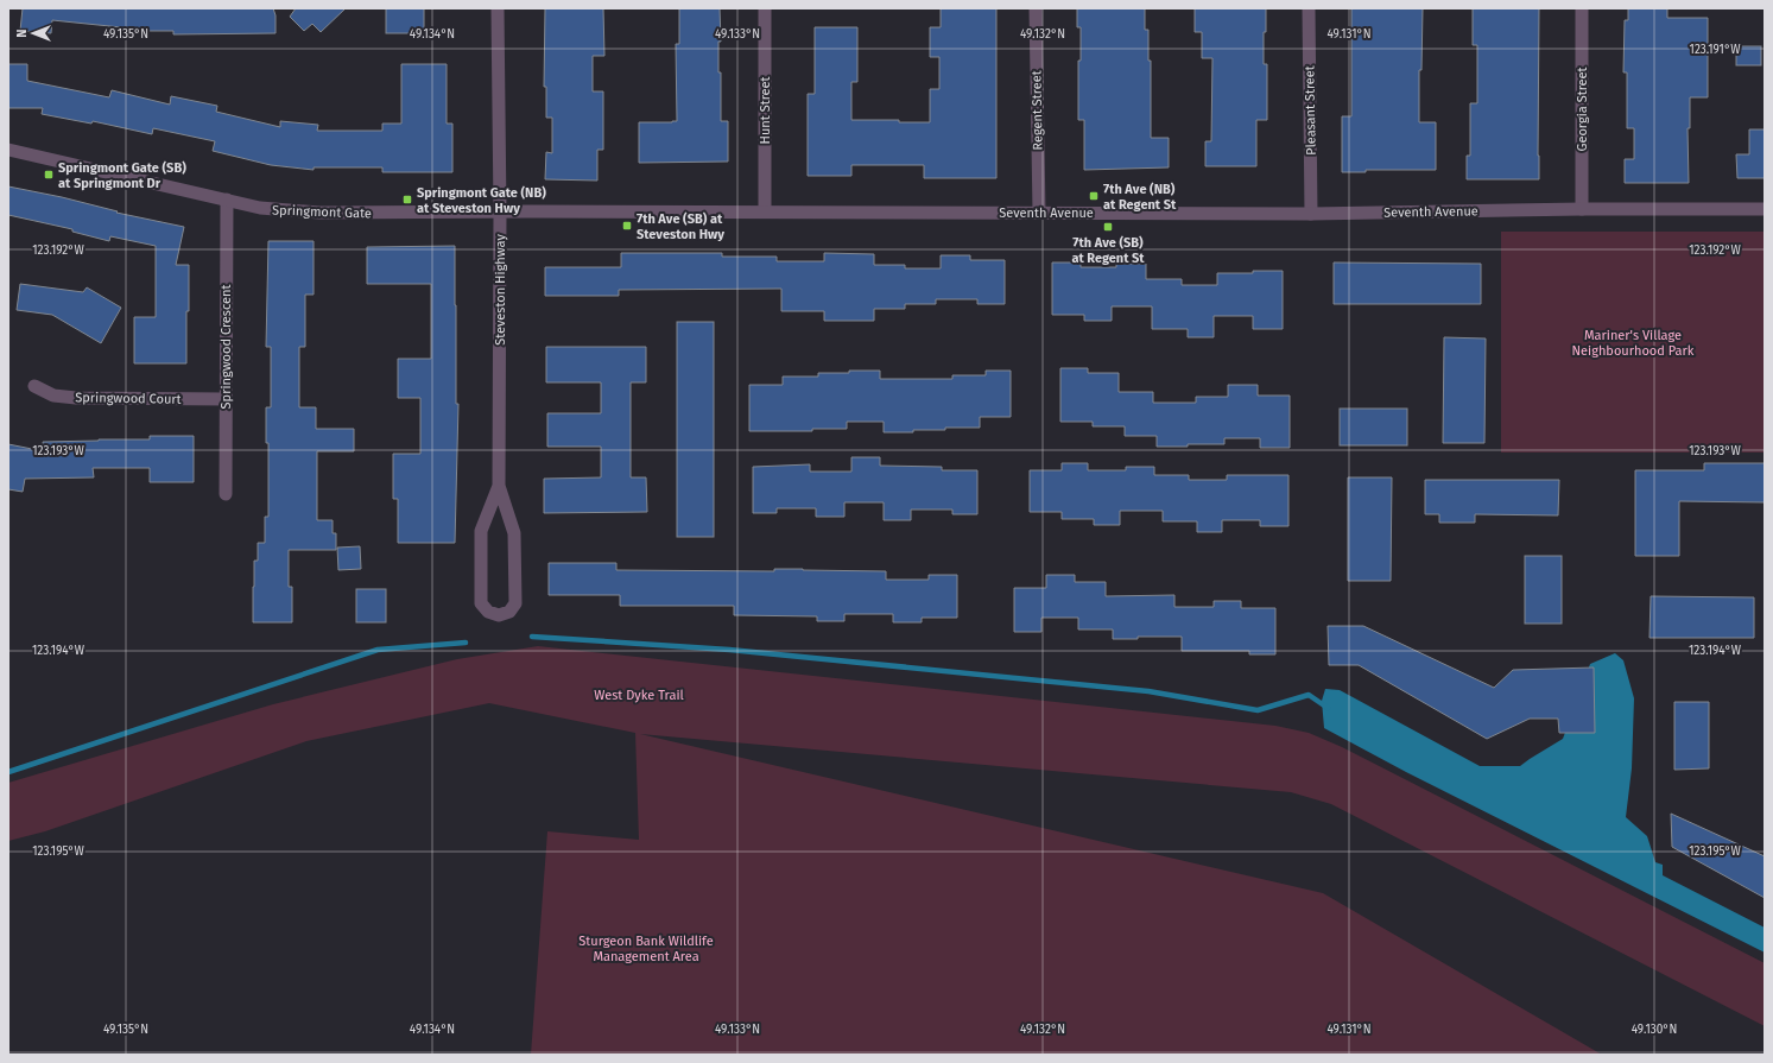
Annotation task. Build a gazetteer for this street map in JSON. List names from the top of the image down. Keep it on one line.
{"streets":{"street":["Georgia Street","Hunt Street","Regent Street","Pleasant Street","Springmont Gate","Seventh Avenue","Steveston Highway","Springwood Crescent","Springwood Court"]},"crossings":[["Georgia Street","Seventh Avenue"],["Hunt Street","Seventh Avenue"],["Regent Street","Seventh Avenue"],["Pleasant Street","Seventh Avenue"],["Springmont Gate","Seventh Avenue"],["Springmont Gate","Steveston Highway"],["Springmont Gate","Springwood Crescent"],["Seventh Avenue","Steveston Highway"],["Springwood Crescent","Springwood Court"]],"parks":["Mariner's Village Neighbourhood Park","West Dyke Trail","Sturgeon Bank Wildlife Management Area"],"places":{"transit":["Springmont Gate (SB) at Springmont Dr","7th Ave (NB) at Regent St","Springmont Gate (NB) at Steveston Hwy","7th Ave (SB) at Steveston Hwy","7th Ave (SB) at Regent St"]},"north":"left","coordinates":["49.135°N","49.134°N","49.133°N","49.132°N","49.131°N","123.191°W","123.192°W","123.193°W","123.194°W","123.195°W","49.130°N"]}
